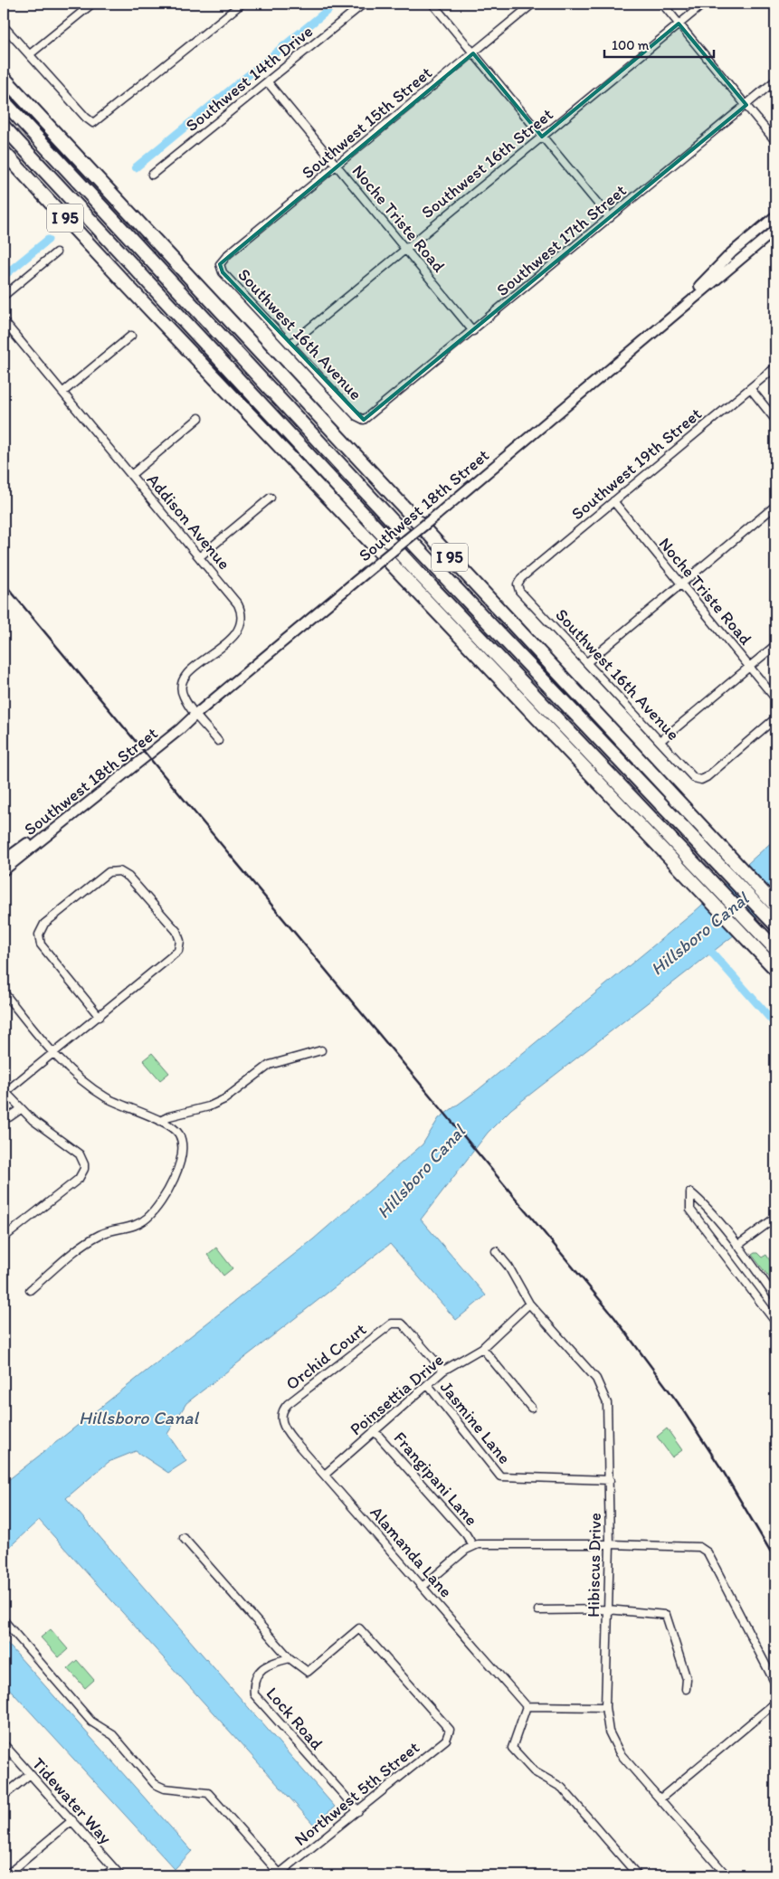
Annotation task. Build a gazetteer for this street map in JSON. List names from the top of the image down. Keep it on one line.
{"streets":{"highway":["I 95"],"main road":["Southwest 18th Street"],"street":["Southwest 14th Drive","Southwest 15th Street","Southwest 16th Street","Noche Triste Road","Southwest 17th Street","Southwest 16th Avenue","Southwest 19th Street","Addison Avenue","Orchid Court","Poinsettia Drive","Jasmine Lane","Frangipani Lane","Alamanda Lane","Hibiscus Drive","Lock Road","Northwest 5th Street","Tidewater Way"]},"crossings":[["Southwest 14th Drive","Noche Triste Road"],["Southwest 15th Street","Noche Triste Road"],["Southwest 15th Street","Southwest 16th Avenue"],["Southwest 16th Street","Noche Triste Road"],["Southwest 16th Street","Southwest 16th Avenue"],["Noche Triste Road","Southwest 17th Street"],["Noche Triste Road","Southwest 19th Street"],["Southwest 17th Street","Southwest 16th Avenue"],["Southwest 16th Avenue","Southwest 19th Street"],["Southwest 18th Street","Addison Avenue"],["Orchid Court","Jasmine Lane"],["Orchid Court","Alamanda Lane"],["Poinsettia Drive","Jasmine Lane"],["Poinsettia Drive","Frangipani Lane"],["Poinsettia Drive","Alamanda Lane"],["Poinsettia Drive","Hibiscus Drive"],["Jasmine Lane","Hibiscus Drive"],["Lock Road","Northwest 5th Street"]],"water":["Hillsboro Canal"],"scale_bar":"100 m"}
